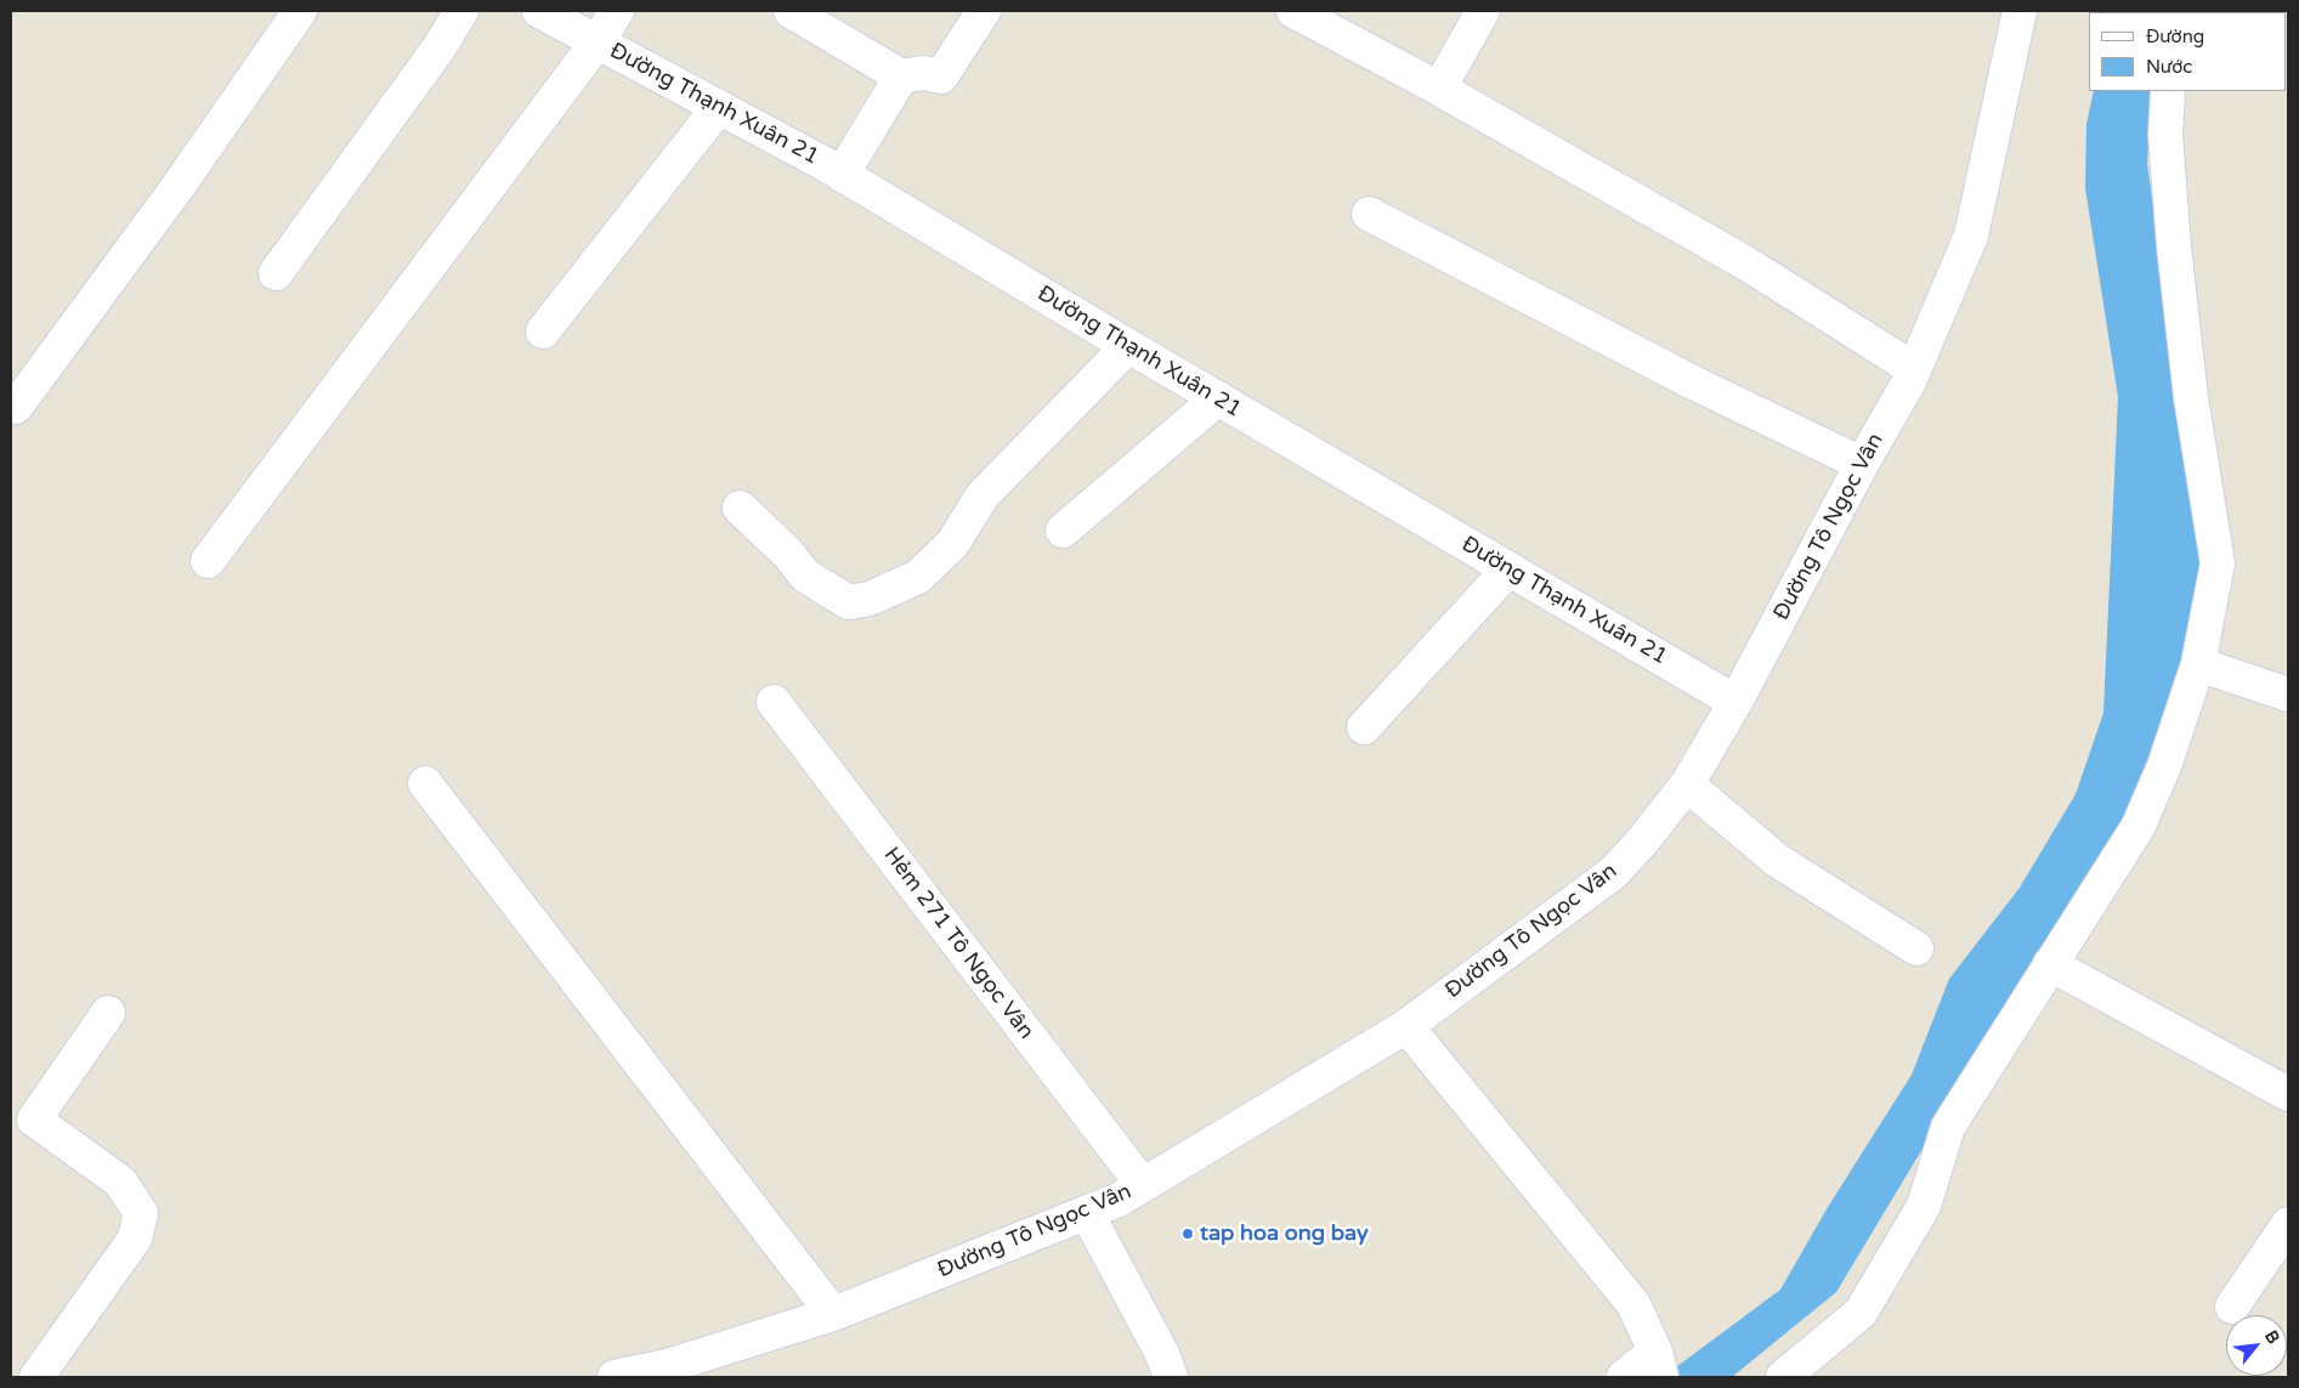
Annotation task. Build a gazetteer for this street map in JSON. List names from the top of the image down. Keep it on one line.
{"streets":{"street":["Đường Thạnh Xuân 21","Đường Tô Ngọc Vân","Hẻm 271 Tô Ngọc Vân"]},"crossings":[["Đường Thạnh Xuân 21","Đường Tô Ngọc Vân"],["Đường Tô Ngọc Vân","Hẻm 271 Tô Ngọc Vân"]],"places":["tap hoa ong bay"],"legend":["Đường","Nước"],"north":"top right"}
